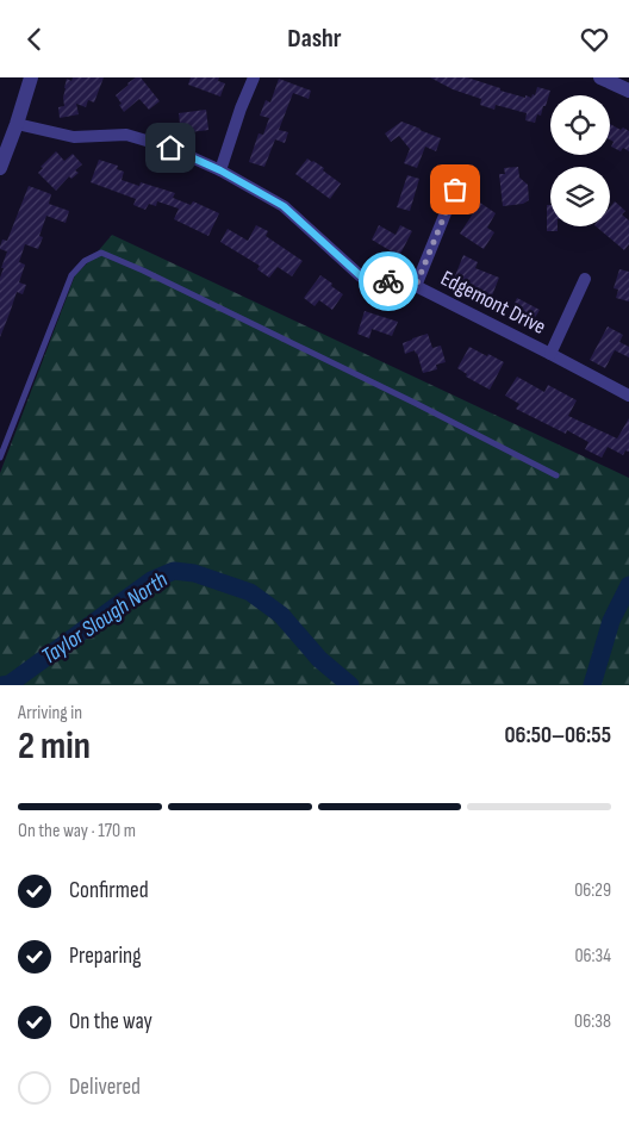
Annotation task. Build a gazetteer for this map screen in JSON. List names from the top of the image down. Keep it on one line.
{"streets":{"street":["Edgemont Drive"]},"water":["Taylor Slough North"],"page":{"header":"Dashr","heading":["2 min","Arriving in","06:50–06:55"],"bar":"On the way · 170 m","list":[["Confirmed","06:29"],["Preparing","06:34"],["On the way","06:38"],"Delivered"]}}
